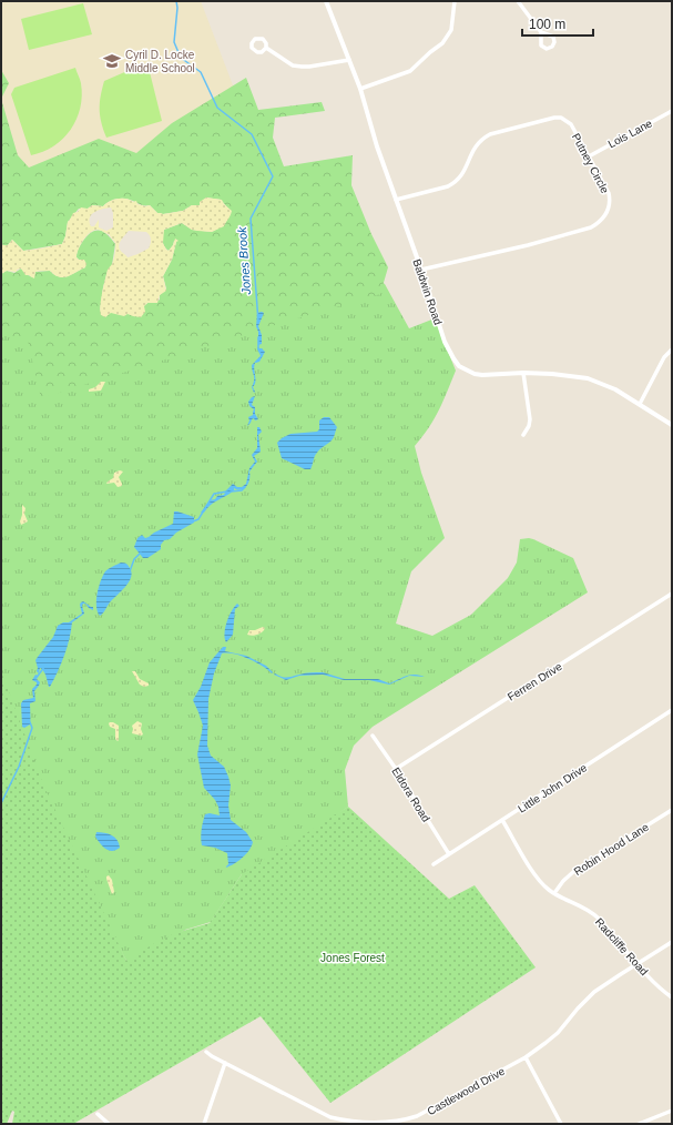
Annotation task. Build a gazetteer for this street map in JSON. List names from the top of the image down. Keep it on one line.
{"streets":{"street":["Lois Lane","Putney Circle","Baldwin Road","Ferren Drive","Little John Drive","Eldora Road","Robin Hood Lane","Radcliffe Road","Castlewood Drive"]},"crossings":[["Lois Lane","Putney Circle"],["Putney Circle","Baldwin Road"],["Ferren Drive","Eldora Road"],["Little John Drive","Eldora Road"],["Little John Drive","Radcliffe Road"],["Robin Hood Lane","Radcliffe Road"],["Radcliffe Road","Castlewood Drive"]],"water":["Jones Brook"],"parks":["Jones Forest"],"places":{"school or university":["Cyril D. Locke Middle School"]},"scale_bar":"100 m"}
